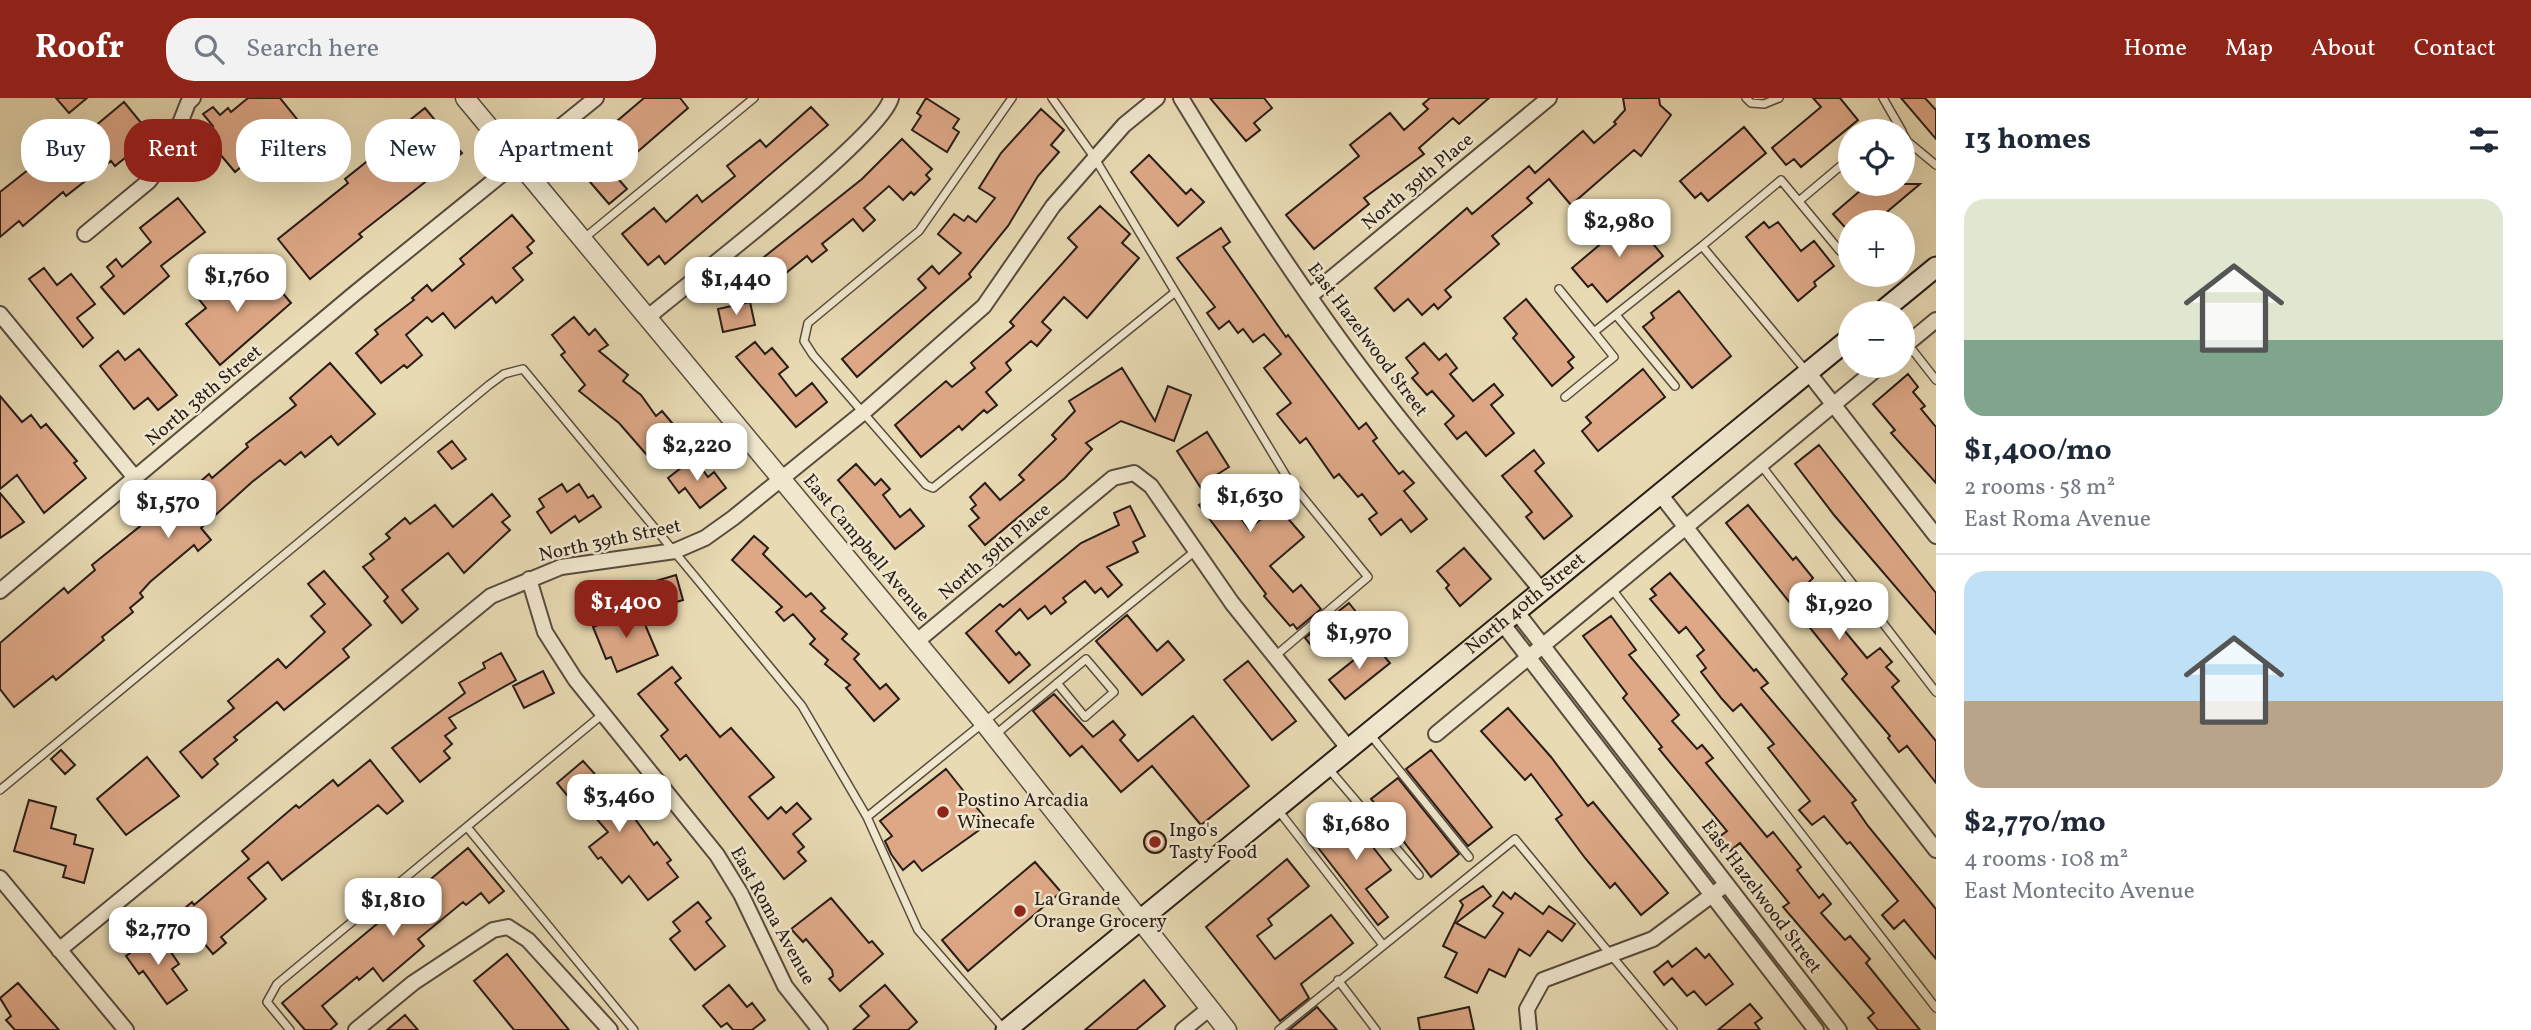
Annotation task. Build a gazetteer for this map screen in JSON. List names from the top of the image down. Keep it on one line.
{"streets":{"main road":["North 40th Street"],"street":["North 39th Place","East Hazelwood Street","North 38th Street","North 39th Street","East Campbell Avenue","East Roma Avenue"]},"crossings":[["North 39th Place","East Hazelwood Street"],["North 39th Place","East Campbell Avenue"],["East Hazelwood Street","North 40th Street"],["North 39th Street","East Campbell Avenue"],["North 39th Street","East Roma Avenue"],["East Campbell Avenue","North 40th Street"]],"places":["Postino Arcadia Winecafe","Ingo's Tasty Food","La Grande Orange Grocery"],"page":{"header":"Roofr","search":"Search here","nav":["Home","Map","About","Contact"],"heading":"13 homes","map_buttons":["+","−"],"chip":["Buy","Rent","Filters","New","Apartment"],"list":[{"name":"$1,400/mo","note":"2 rooms · 58 m² · East Roma Avenue"},{"name":"$2,770/mo","note":"4 rooms · 108 m² · East Montecito Avenue"}],"price":["$2,980","$1,760","$1,440","$2,220","$1,630","$1,570","$1,400","$1,920","$1,970","$3,460","$1,680","$1,810","$2,770"]}}
